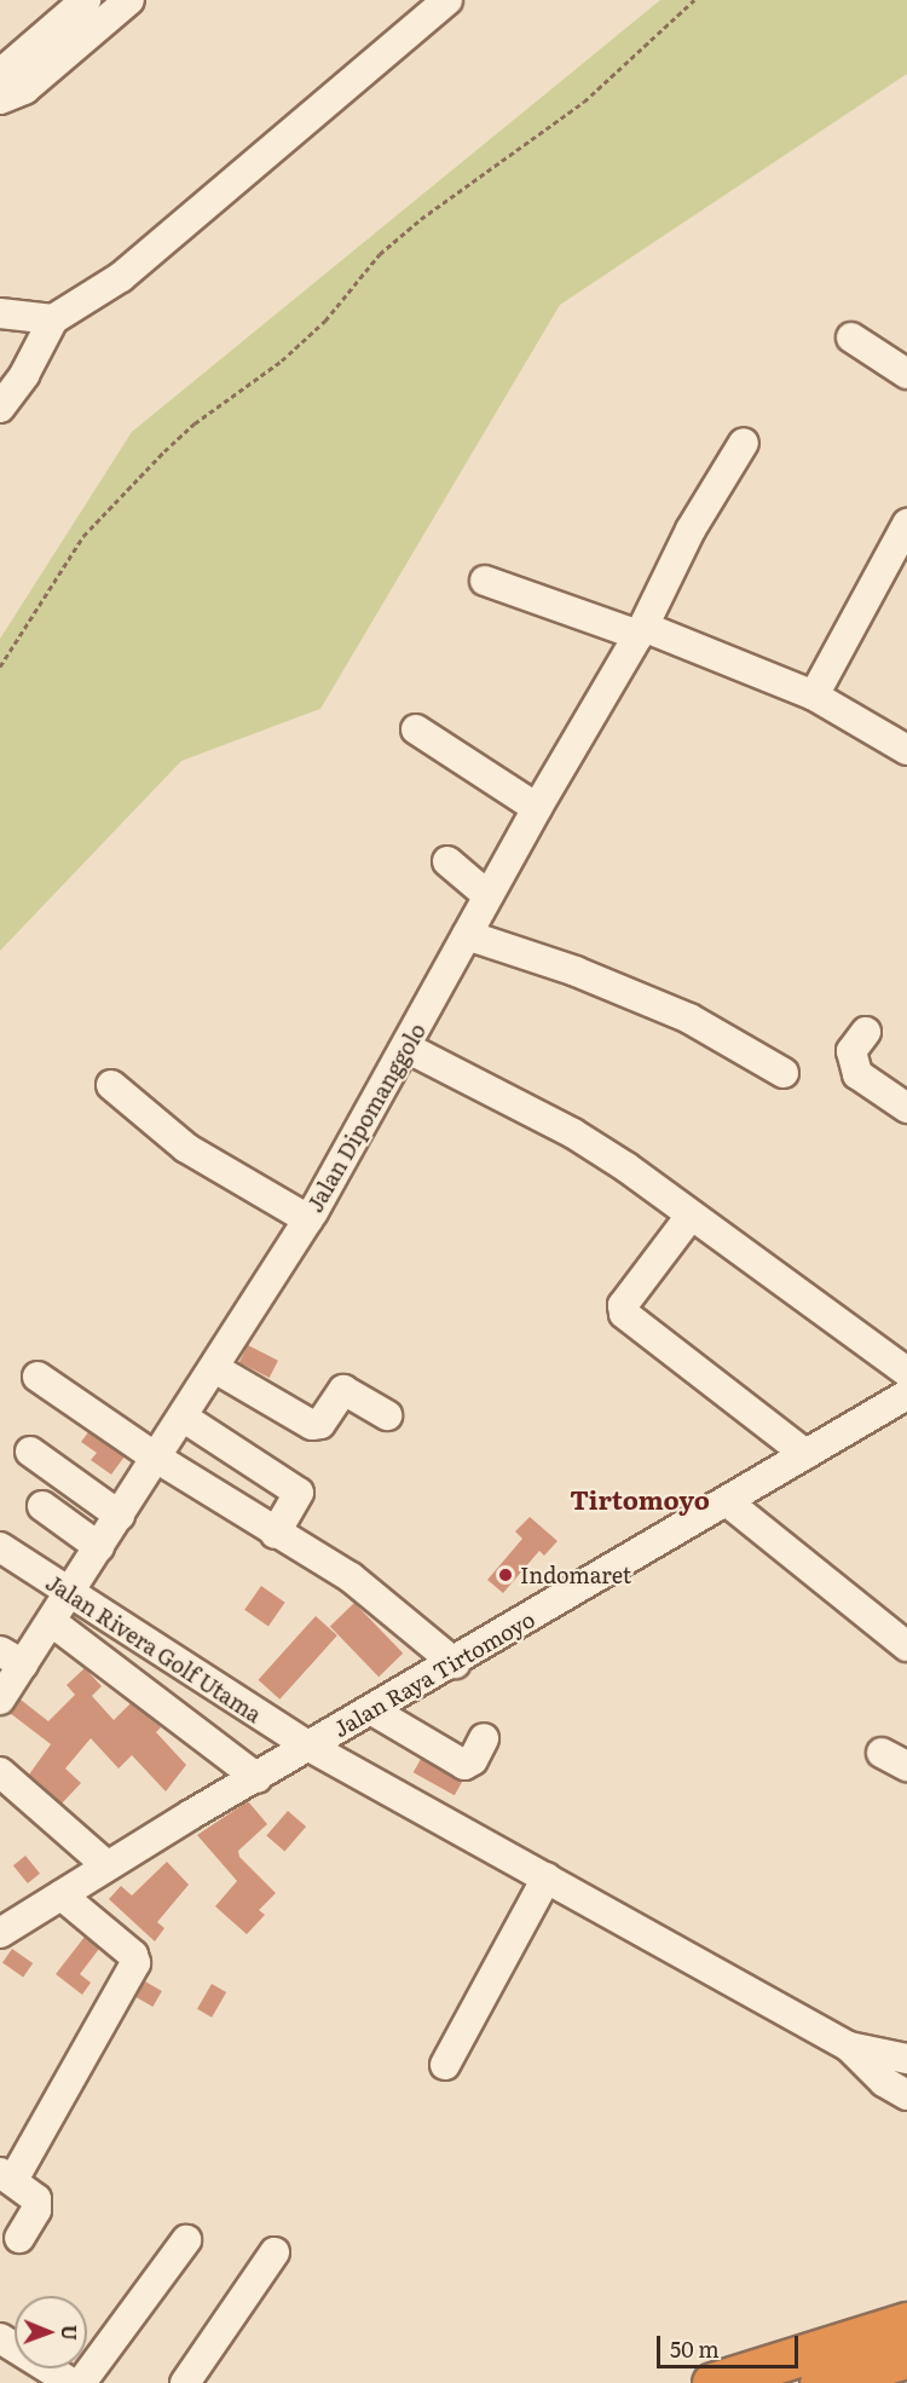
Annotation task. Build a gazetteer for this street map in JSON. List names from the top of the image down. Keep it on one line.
{"streets":{"street":["Jalan Dipomanggolo","Jalan Rivera Golf Utama","Jalan Raya Tirtomoyo"]},"crossings":[["Jalan Dipomanggolo","Jalan Rivera Golf Utama"],["Jalan Rivera Golf Utama","Jalan Raya Tirtomoyo"]],"districts":["Tirtomoyo"],"places":["Indomaret"],"scale_bar":"50 m","north":"right"}
